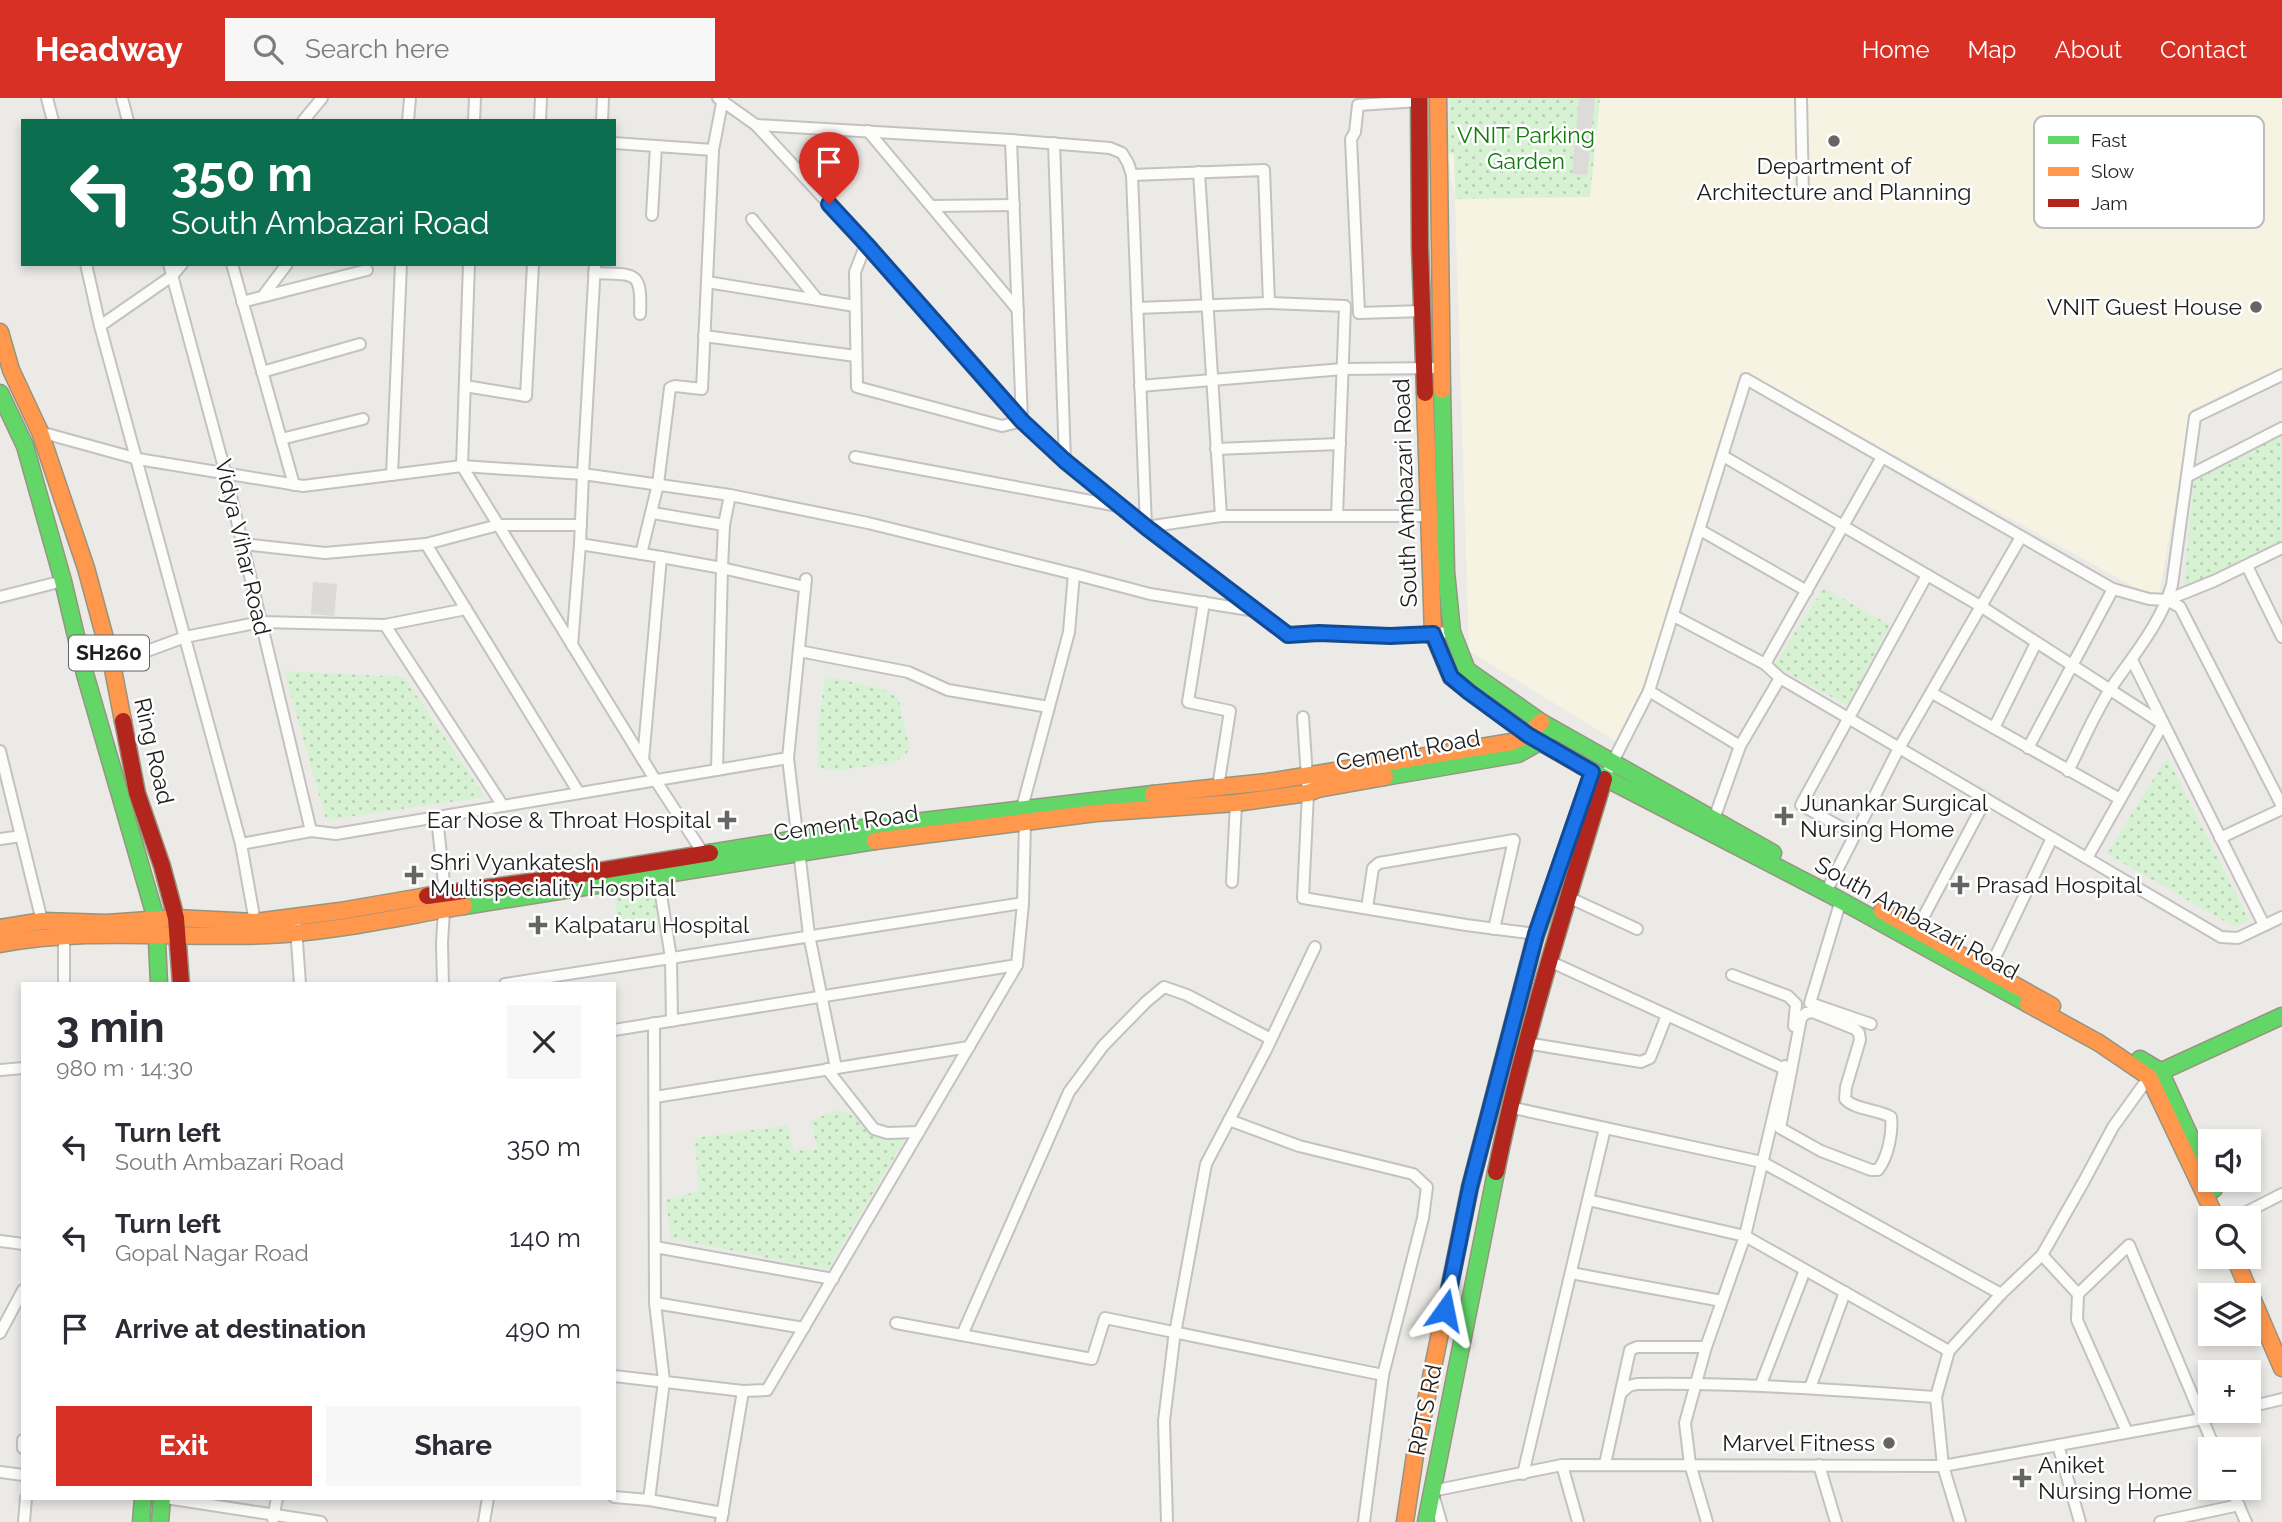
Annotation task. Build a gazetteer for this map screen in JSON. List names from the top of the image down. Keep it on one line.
{"streets":{"main road":["South Ambazari Road","SH260","Cement Road","Ring Road","RPTS Rd"],"street":["Vidya Vihar Road"]},"crossings":[["South Ambazari Road","Cement Road"],["South Ambazari Road","RPTS Rd"],["Cement Road","Ring Road"]],"parks":["VNIT Parking Garden"],"places":{"other":["Department of Architecture and Planning","VNIT Guest House","Marvel Fitness"],"health":["Junankar Surgical Nursing Home","Ear Nose & Throat Hospital","Shri Vyankatesh Multispeciality Hospital","Prasad Hospital","Kalpataru Hospital","Aniket Nursing Home"]},"legend":["Fast","Slow","Jam"],"page":{"header":"Headway","search":"Search here","nav":["Home","Map","About","Contact"],"turn":["350 m","South Ambazari Road"],"heading":["3 min","980 m · 14:30"],"list":[{"name":"Turn left","note":"South Ambazari Road","value":"350 m"},{"name":"Turn left","note":"Gopal Nagar Road","value":"140 m"},{"name":"Arrive at destination","value":"490 m"}],"map_buttons":["+","−"],"buttons":["Exit","Share"]}}
